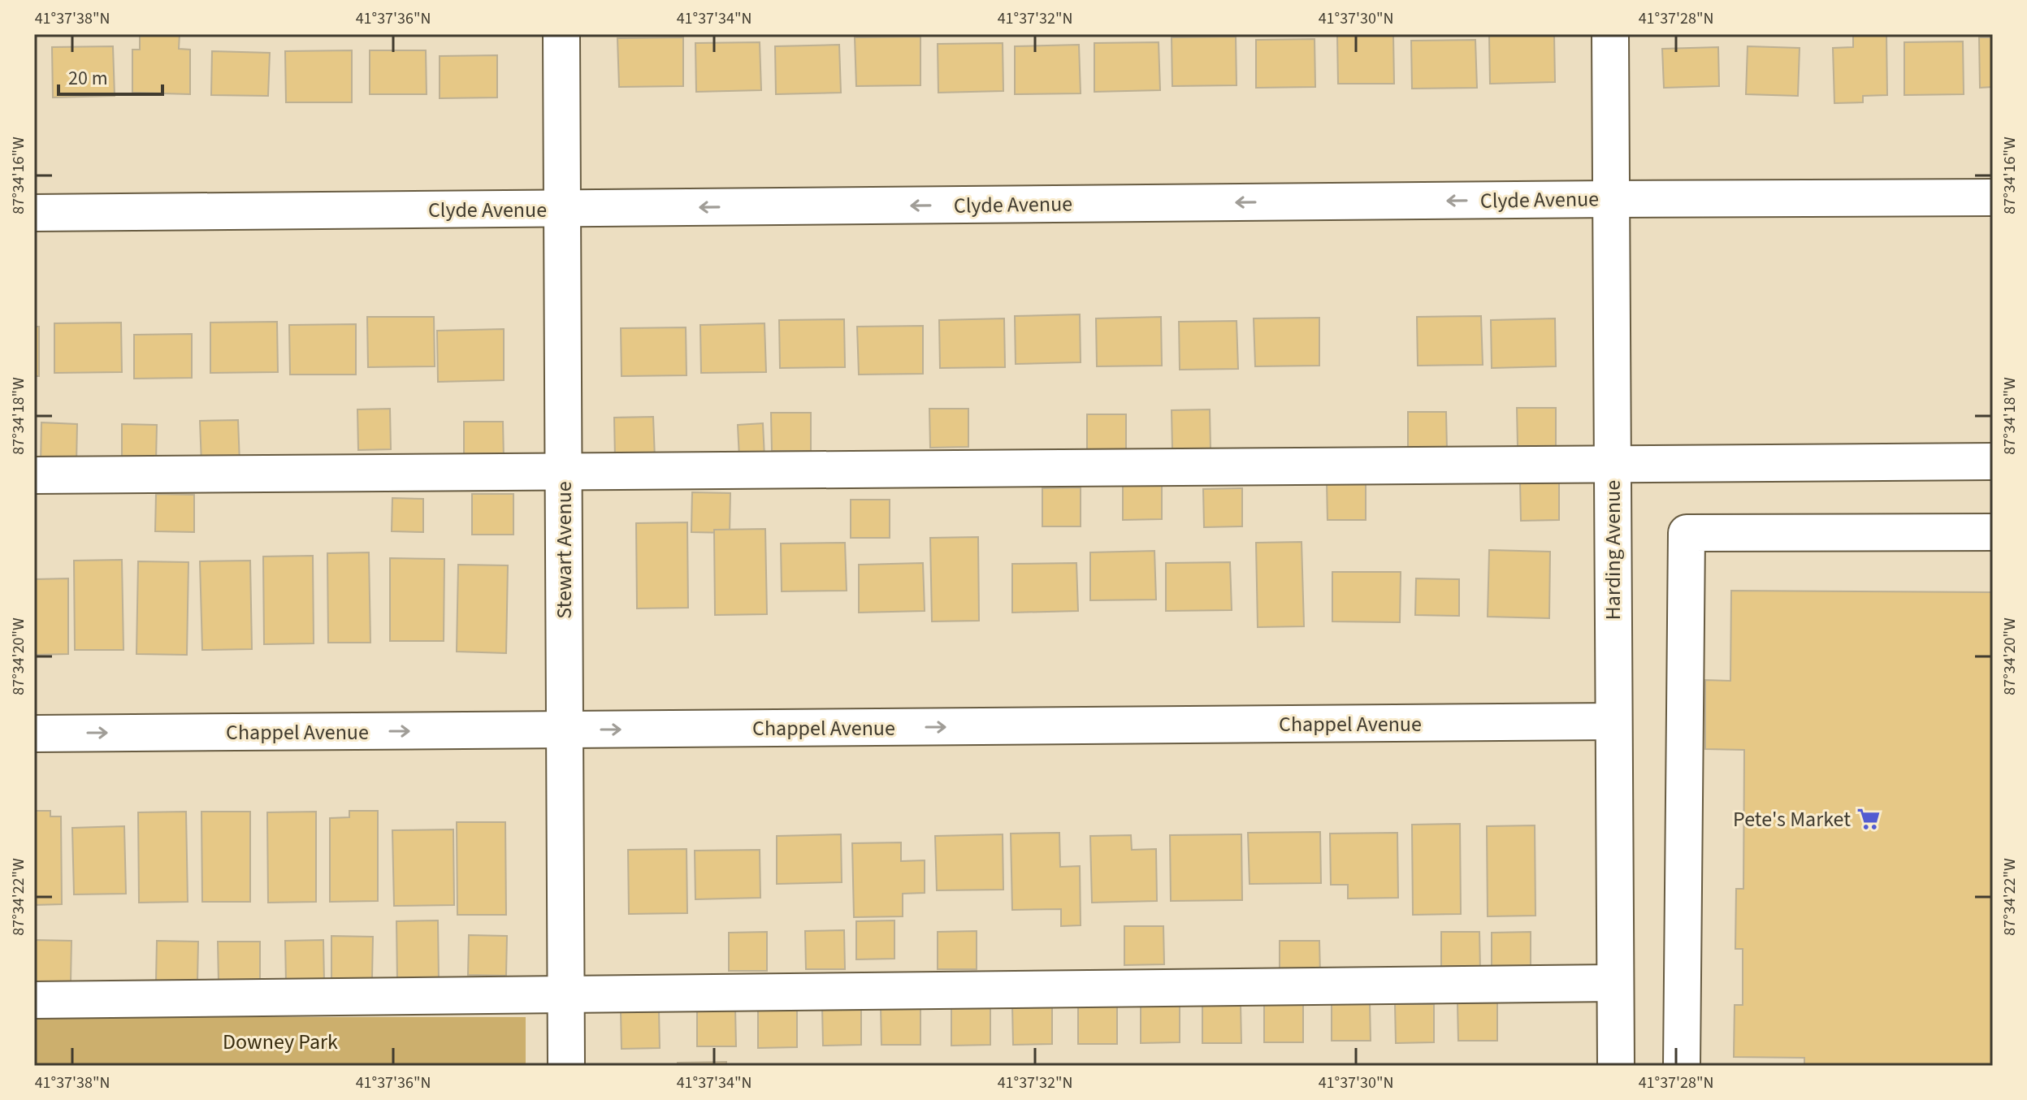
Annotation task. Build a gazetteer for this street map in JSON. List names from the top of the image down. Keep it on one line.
{"streets":{"street":["Clyde Avenue","Stewart Avenue","Harding Avenue","Chappel Avenue"]},"crossings":[["Clyde Avenue","Stewart Avenue"],["Clyde Avenue","Harding Avenue"],["Stewart Avenue","Chappel Avenue"],["Harding Avenue","Chappel Avenue"]],"parks":["Downey Park"],"places":{"supermarket":["Pete's Market"]},"scale_bar":"20 m","coordinates":["41°37'38\"N","41°37'36\"N","41°37'34\"N","41°37'32\"N","41°37'30\"N","41°37'28\"N","87°34'16\"W","87°34'18\"W","87°34'20\"W","87°34'22\"W"]}
